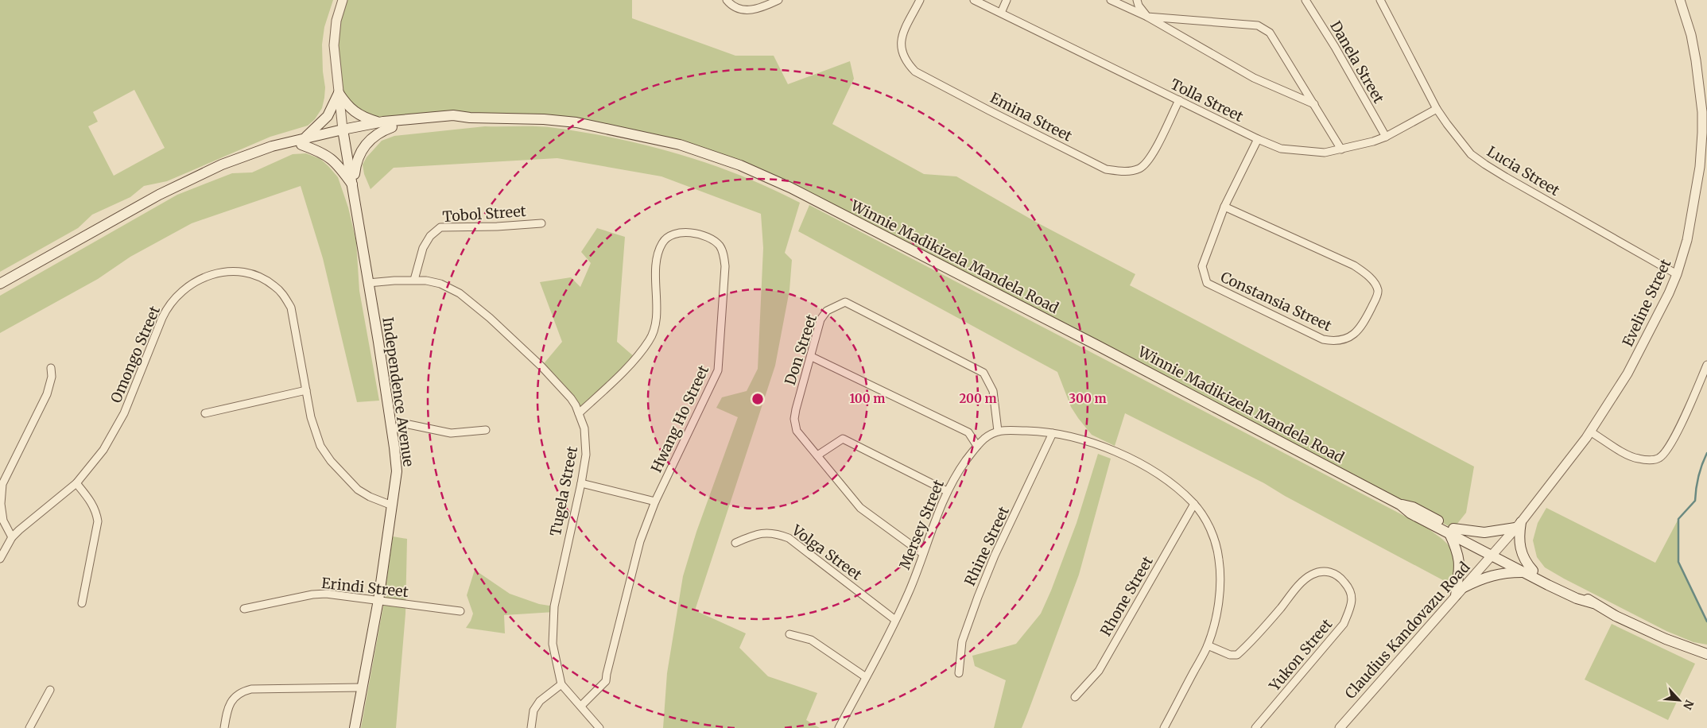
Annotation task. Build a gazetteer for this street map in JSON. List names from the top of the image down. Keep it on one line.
{"streets":{"main road":["Winnie Madikizela Mandela Road","Independence Avenue"],"street":["Danela Street","Tolla Street","Emina Street","Lucia Street","Tobol Street","Constansia Street","Eveline Street","Don Street","Omongo Street","Hwang Ho Street","Tugela Street","Mersey Street","Rhine Street","Volga Street","Erindi Street","Rhone Street","Claudius Kandovazu Road","Yukon Street"]},"crossings":[["Danela Street","Tolla Street"],["Tolla Street","Emina Street"],["Tolla Street","Lucia Street"],["Tolla Street","Constansia Street"],["Lucia Street","Eveline Street"],["Tobol Street","Tugela Street"],["Winnie Madikizela Mandela Road","Eveline Street"],["Winnie Madikizela Mandela Road","Independence Avenue"],["Winnie Madikizela Mandela Road","Claudius Kandovazu Road"],["Eveline Street","Claudius Kandovazu Road"],["Don Street","Mersey Street"],["Omongo Street","Independence Avenue"],["Independence Avenue","Tugela Street"],["Independence Avenue","Erindi Street"],["Hwang Ho Street","Tugela Street"],["Mersey Street","Volga Street"]],"north":"bottom right","rings":["100 m","200 m","300 m"]}
